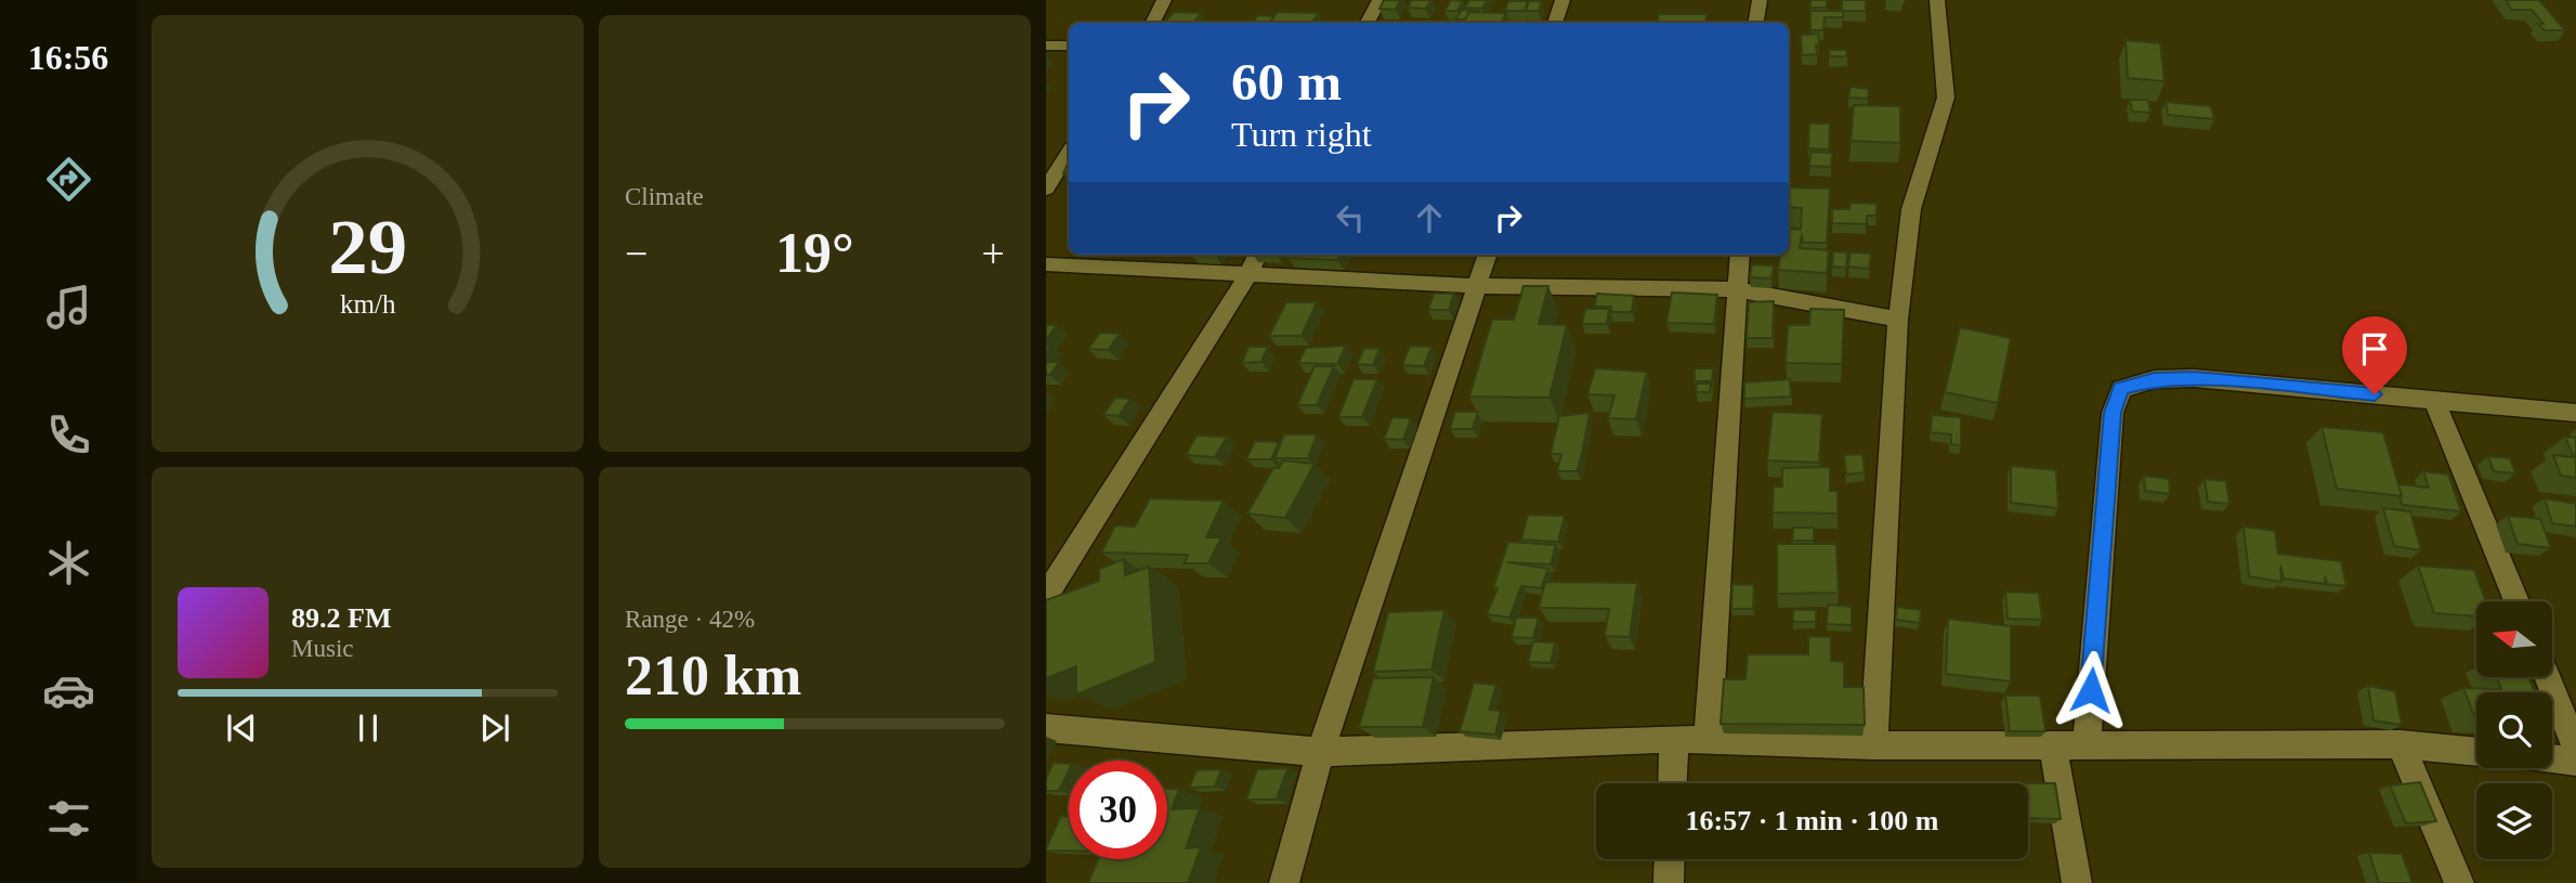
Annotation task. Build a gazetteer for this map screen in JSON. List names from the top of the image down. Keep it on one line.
{"north":"left","page":{"tabs":"16:56","tile":["Climate",["Range · 42%","210 km"]],"turn":["60 m","Turn right"],"heat":["−","19°","+"],"song":["89.2 FM","Music"],"limit":"30","trip":"16:57 · 1 min · 100 m","gauge":["29","km/h"]}}
